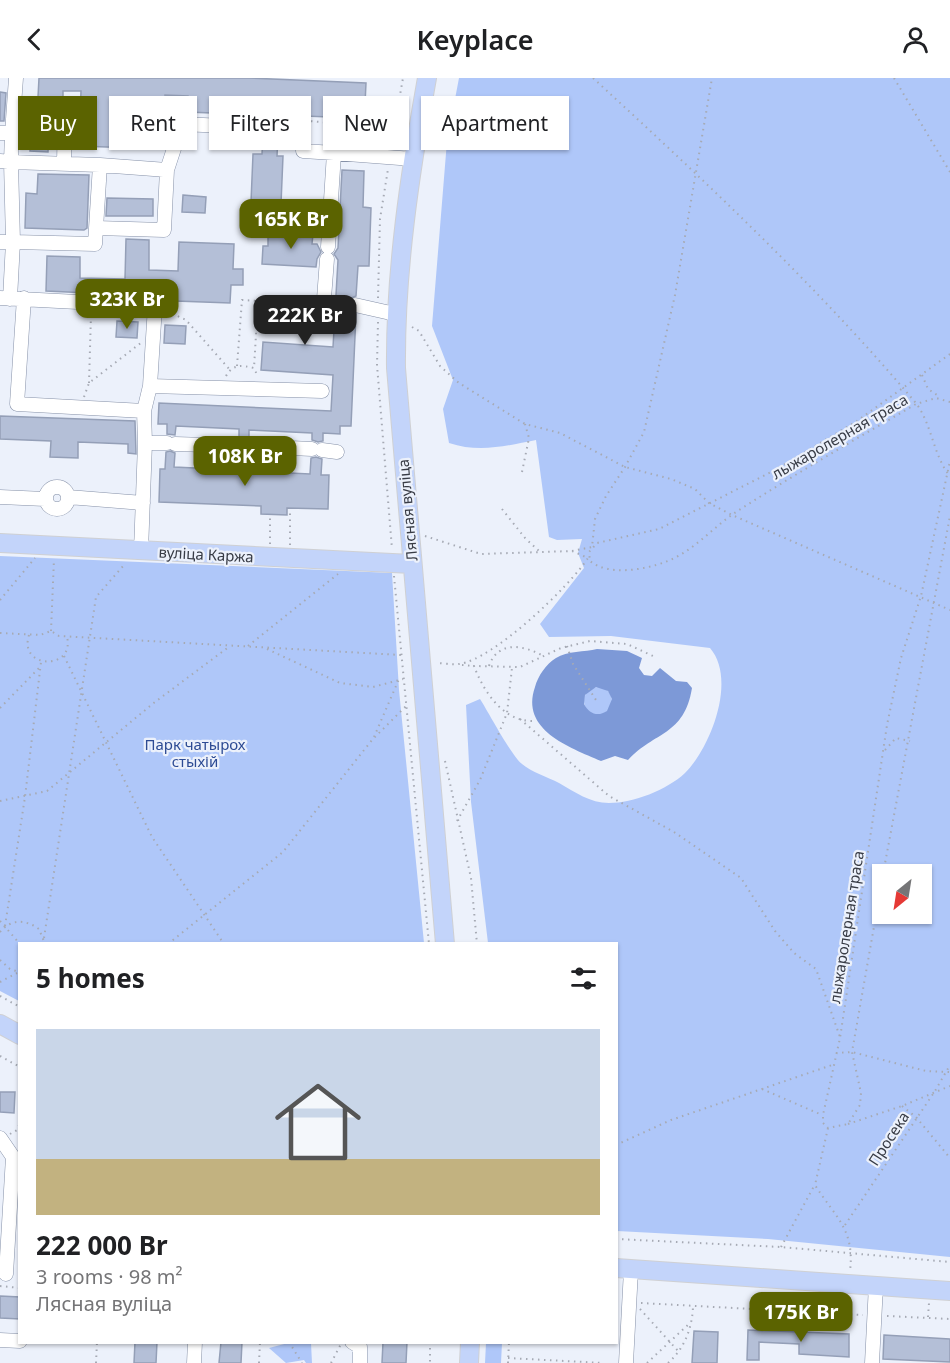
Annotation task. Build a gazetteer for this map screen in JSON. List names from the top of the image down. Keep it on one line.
{"streets":{"main road":["Лясная вуліца","вуліца Каржа"],"path":["лыжаролерная траса","Просека"]},"crossings":[["Лясная вуліца","вуліца Каржа"]],"parks":["Парк чатырох стыхій"],"north":"bottom left","page":{"header":"Keyplace","chip":["Buy","Rent","Filters","New","Apartment"],"price":["165K Br","323K Br","222K Br","108K Br","175K Br"],"heading":"5 homes","list":[{"name":"222 000 Br","note":"3 rooms · 98 m² · Лясная вуліца"}]}}
